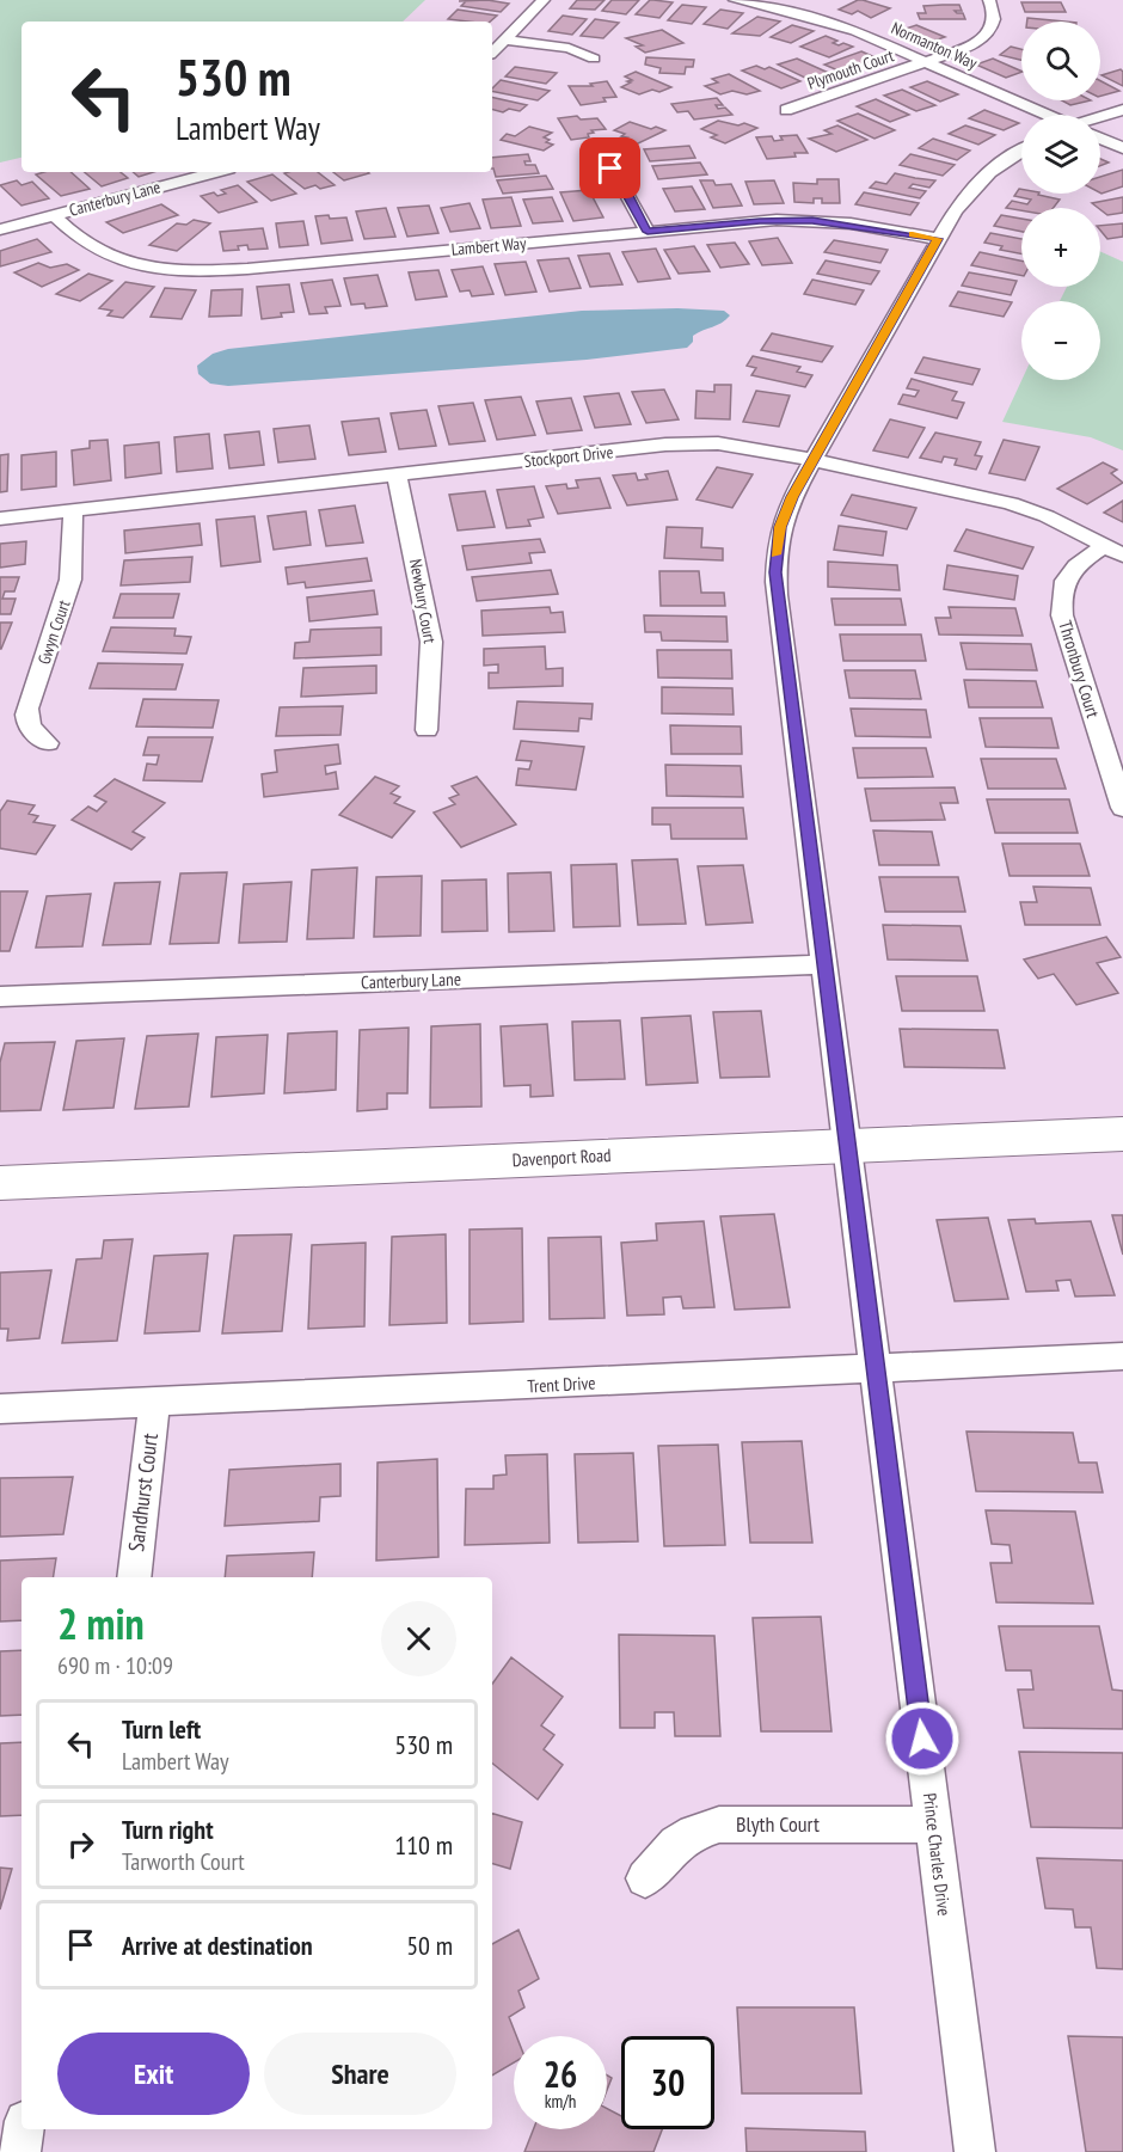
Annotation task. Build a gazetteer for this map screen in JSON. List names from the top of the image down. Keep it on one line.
{"streets":{"street":["Normanton Way","Plymouth Court","Canterbury Lane","Lambert Way","Stockport Drive","Newbury Court","Gwyn Court","Thronbury Court","Davenport Road","Trent Drive","Sandhurst Court","Blyth Court","Prince Charles Drive"]},"crossings":[["Normanton Way","Plymouth Court"],["Canterbury Lane","Lambert Way"],["Canterbury Lane","Prince Charles Drive"],["Lambert Way","Prince Charles Drive"],["Stockport Drive","Newbury Court"],["Stockport Drive","Gwyn Court"],["Stockport Drive","Thronbury Court"],["Stockport Drive","Prince Charles Drive"],["Davenport Road","Prince Charles Drive"],["Trent Drive","Sandhurst Court"],["Trent Drive","Prince Charles Drive"],["Blyth Court","Prince Charles Drive"]],"page":{"map_buttons":["+","−"],"turn":["530 m","Lambert Way"],"heading":["2 min","690 m · 10:09"],"list":[{"name":"Turn left","note":"Lambert Way","value":"530 m"},{"name":"Turn right","note":"Tarworth Court","value":"110 m"},{"name":"Arrive at destination","value":"50 m"}],"buttons":["Exit","Share"],"speed":"26 km/h","limit":"30"}}
